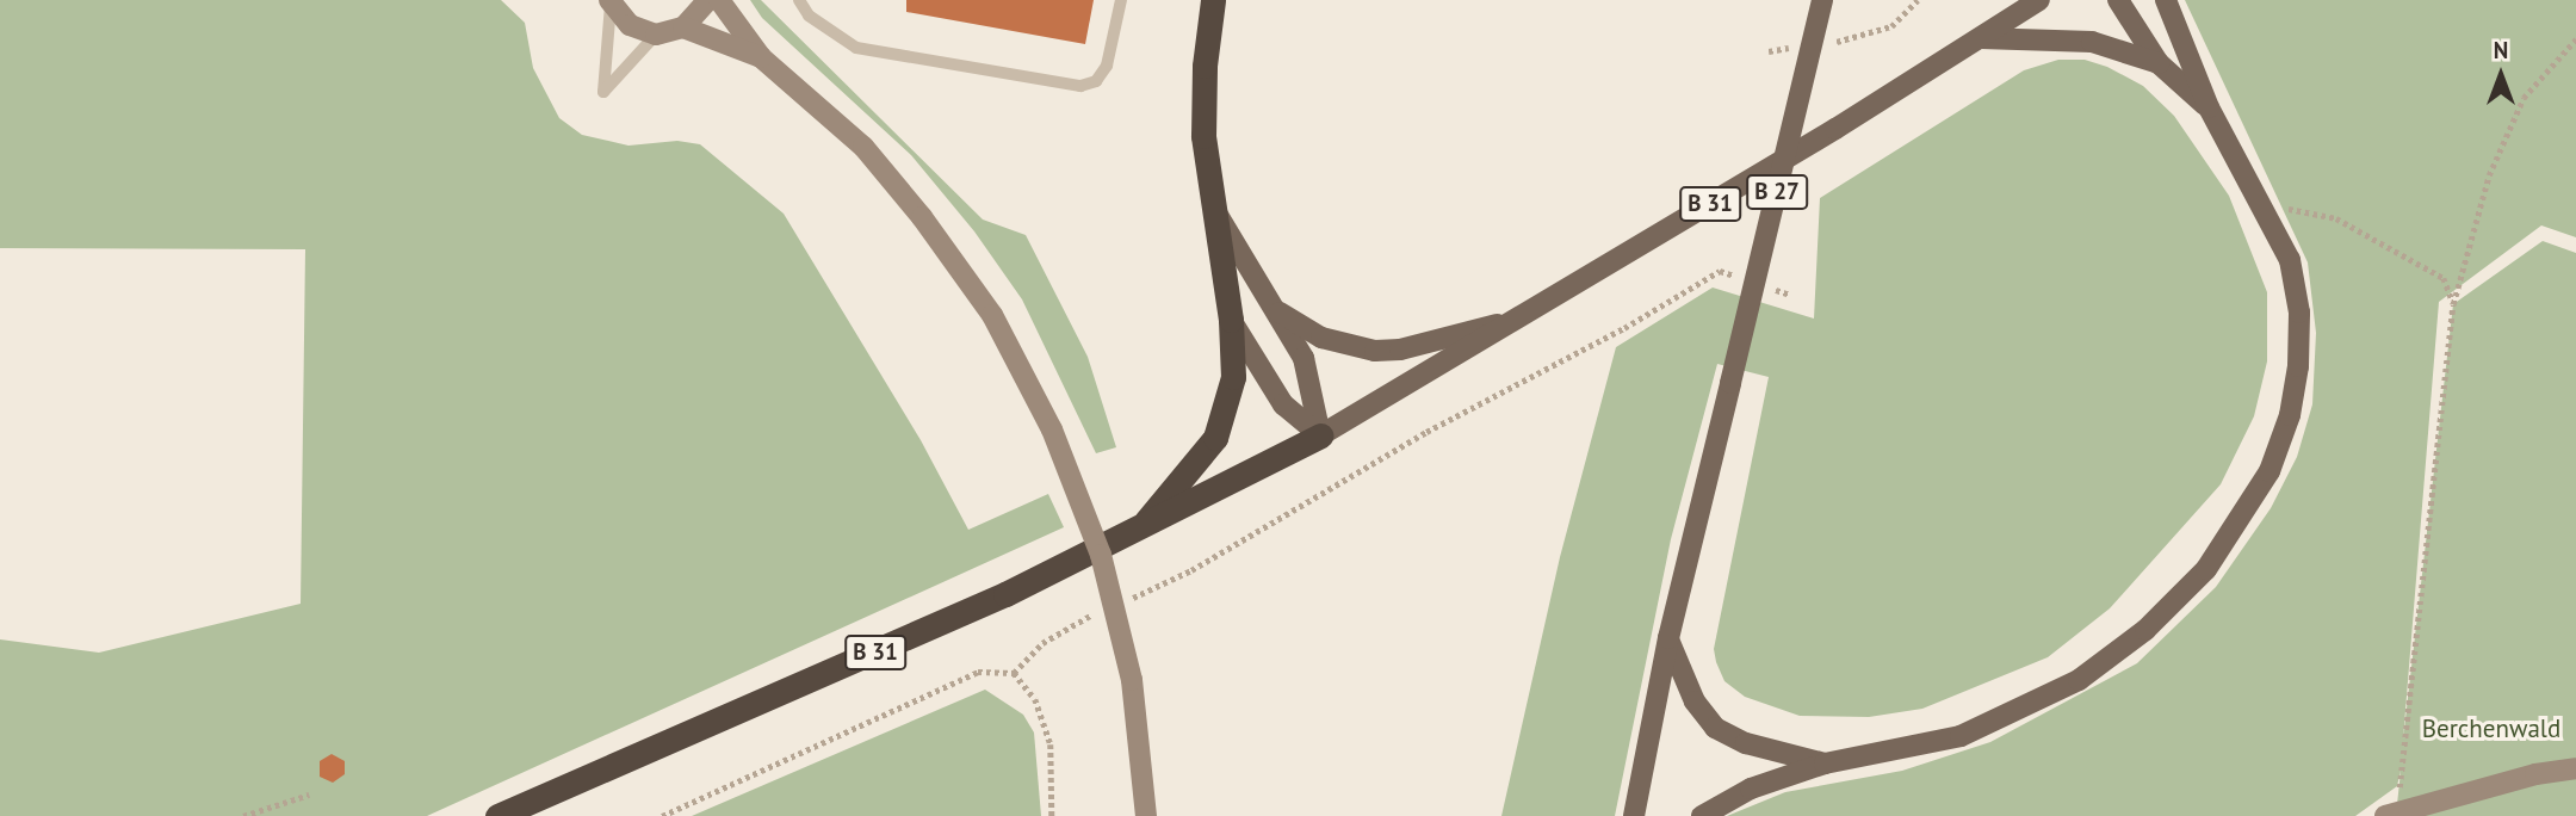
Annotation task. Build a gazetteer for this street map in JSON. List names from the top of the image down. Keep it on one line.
{"streets":{"highway":["B 31"],"main road":["B 27"]},"parks":["Berchenwald"],"north":"top"}
